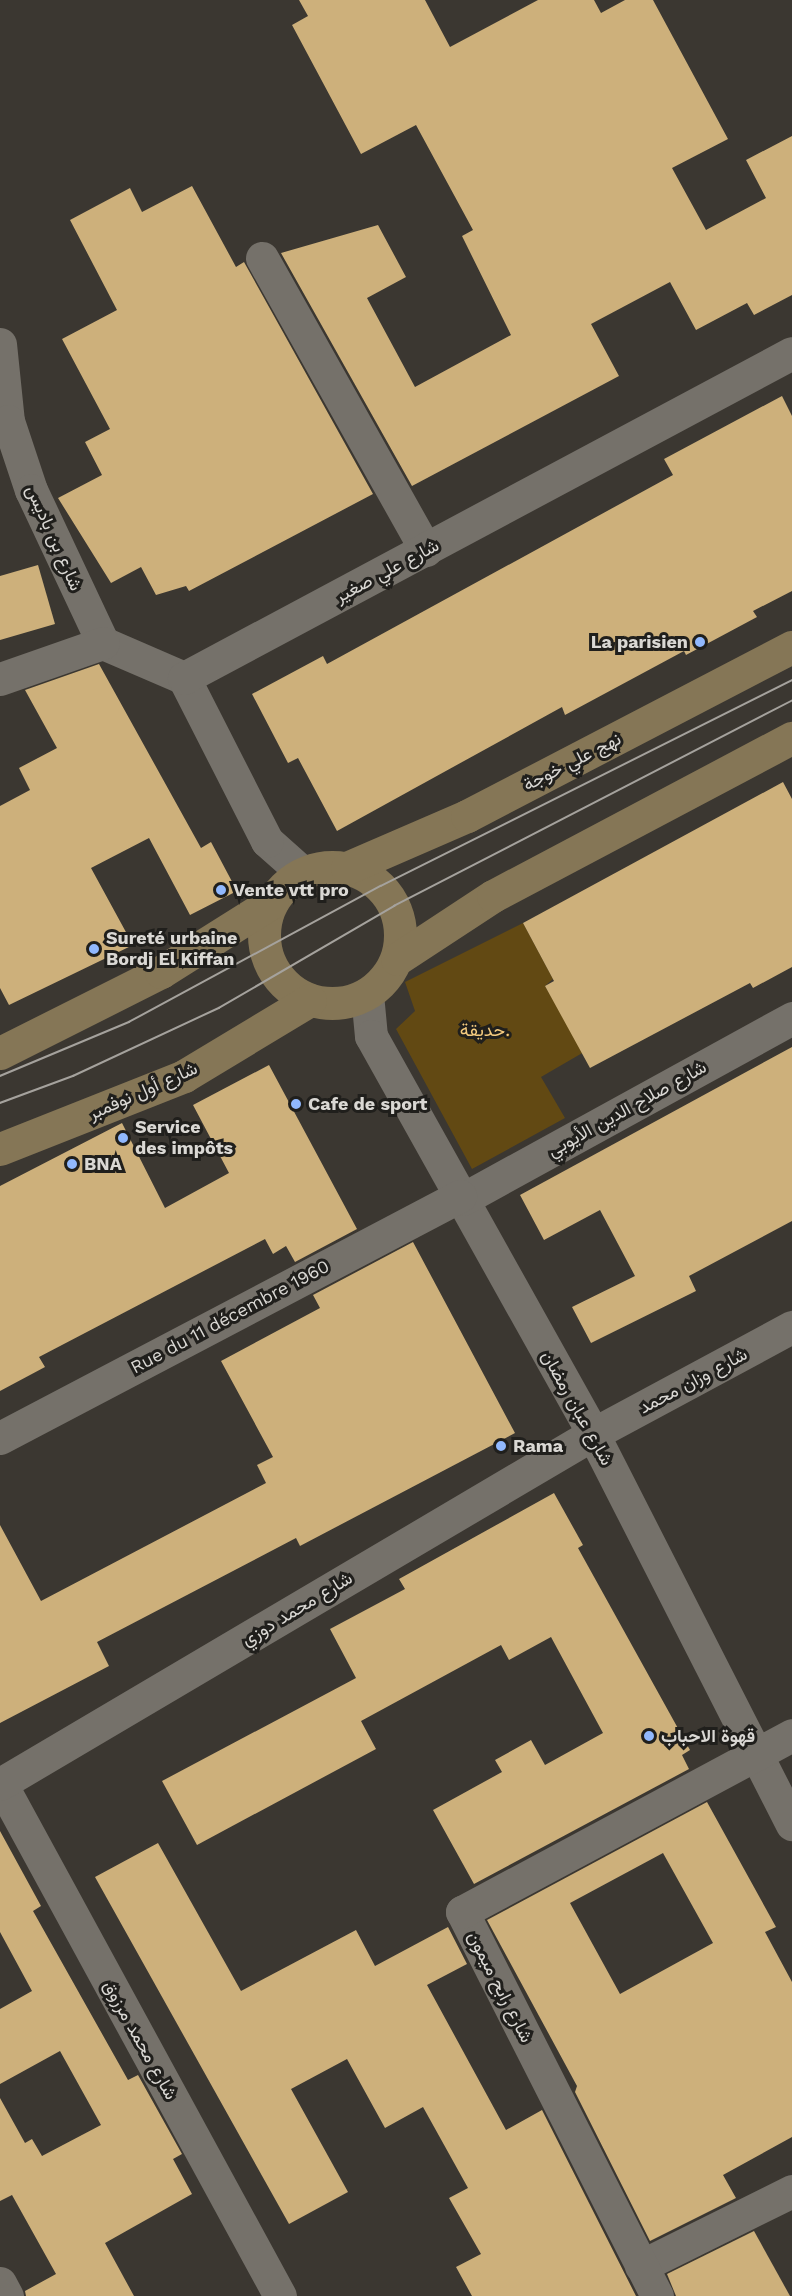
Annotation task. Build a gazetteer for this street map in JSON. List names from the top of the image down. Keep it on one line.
{"streets":{"main road":["نهج علي خوجة","شارع أول نوفمبر"],"street":["شارع بن باديس","شارع علي صغير","شارع صلاح الدين الأيوبي","Rue du 11 décembre 1960","شارع وزان محمد","شارع عبان رمضان","شارع محمد دوزي","شارع رابح ميمون","شارع محمد مرزوق"]},"crossings":[["نهج علي خوجة","شارع أول نوفمبر"],["نهج علي خوجة","شارع عبان رمضان"],["شارع أول نوفمبر","شارع عبان رمضان"],["شارع صلاح الدين الأيوبي","Rue du 11 décembre 1960"],["شارع صلاح الدين الأيوبي","شارع عبان رمضان"],["Rue du 11 décembre 1960","شارع عبان رمضان"],["شارع وزان محمد","شارع عبان رمضان"],["شارع وزان محمد","شارع محمد دوزي"],["شارع عبان رمضان","شارع محمد دوزي"],["شارع عبان رمضان","شارع رابح ميمون"],["شارع محمد دوزي","شارع محمد مرزوق"]],"parks":["حديقة."],"places":["La parisien","Vente vtt pro","Sureté urbaine Bordj El Kiffan","Cafe de sport","Service des impôts","BNA","Rama","قهوة الاحباب"]}
